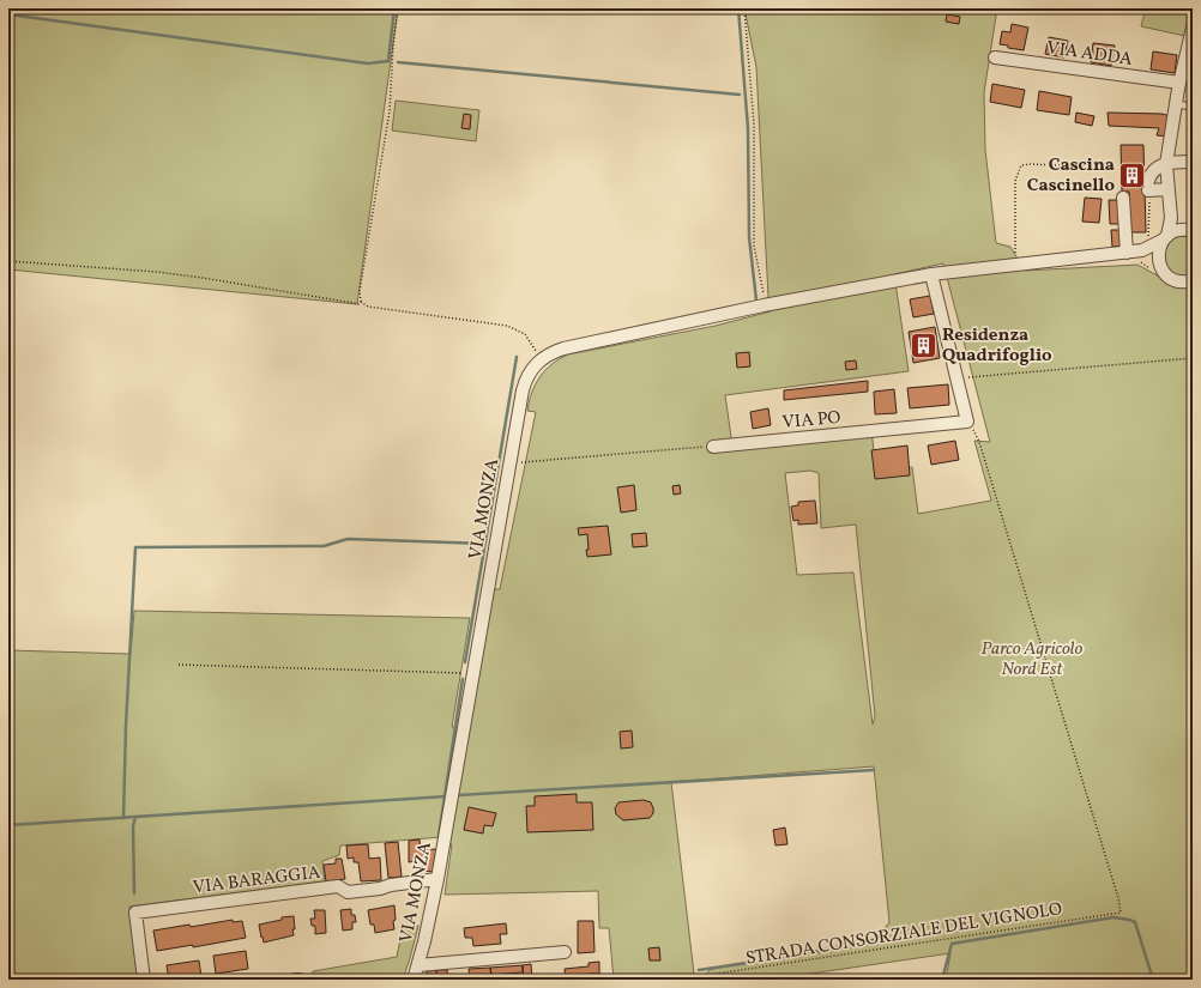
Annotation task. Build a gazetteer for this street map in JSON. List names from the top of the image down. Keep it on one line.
{"streets":{"street":["VIA ADDA","VIA PO","VIA MONZA","VIA BARAGGIA"],"path":["STRADA CONSORZIALE DEL VIGNOLO"]},"crossings":[["VIA PO","STRADA CONSORZIALE DEL VIGNOLO"],["VIA MONZA","VIA BARAGGIA"]],"parks":["Parco Agricolo Nord Est"],"places":{"building":["Cascina Cascinello","Residenza Quadrifoglio"]}}
